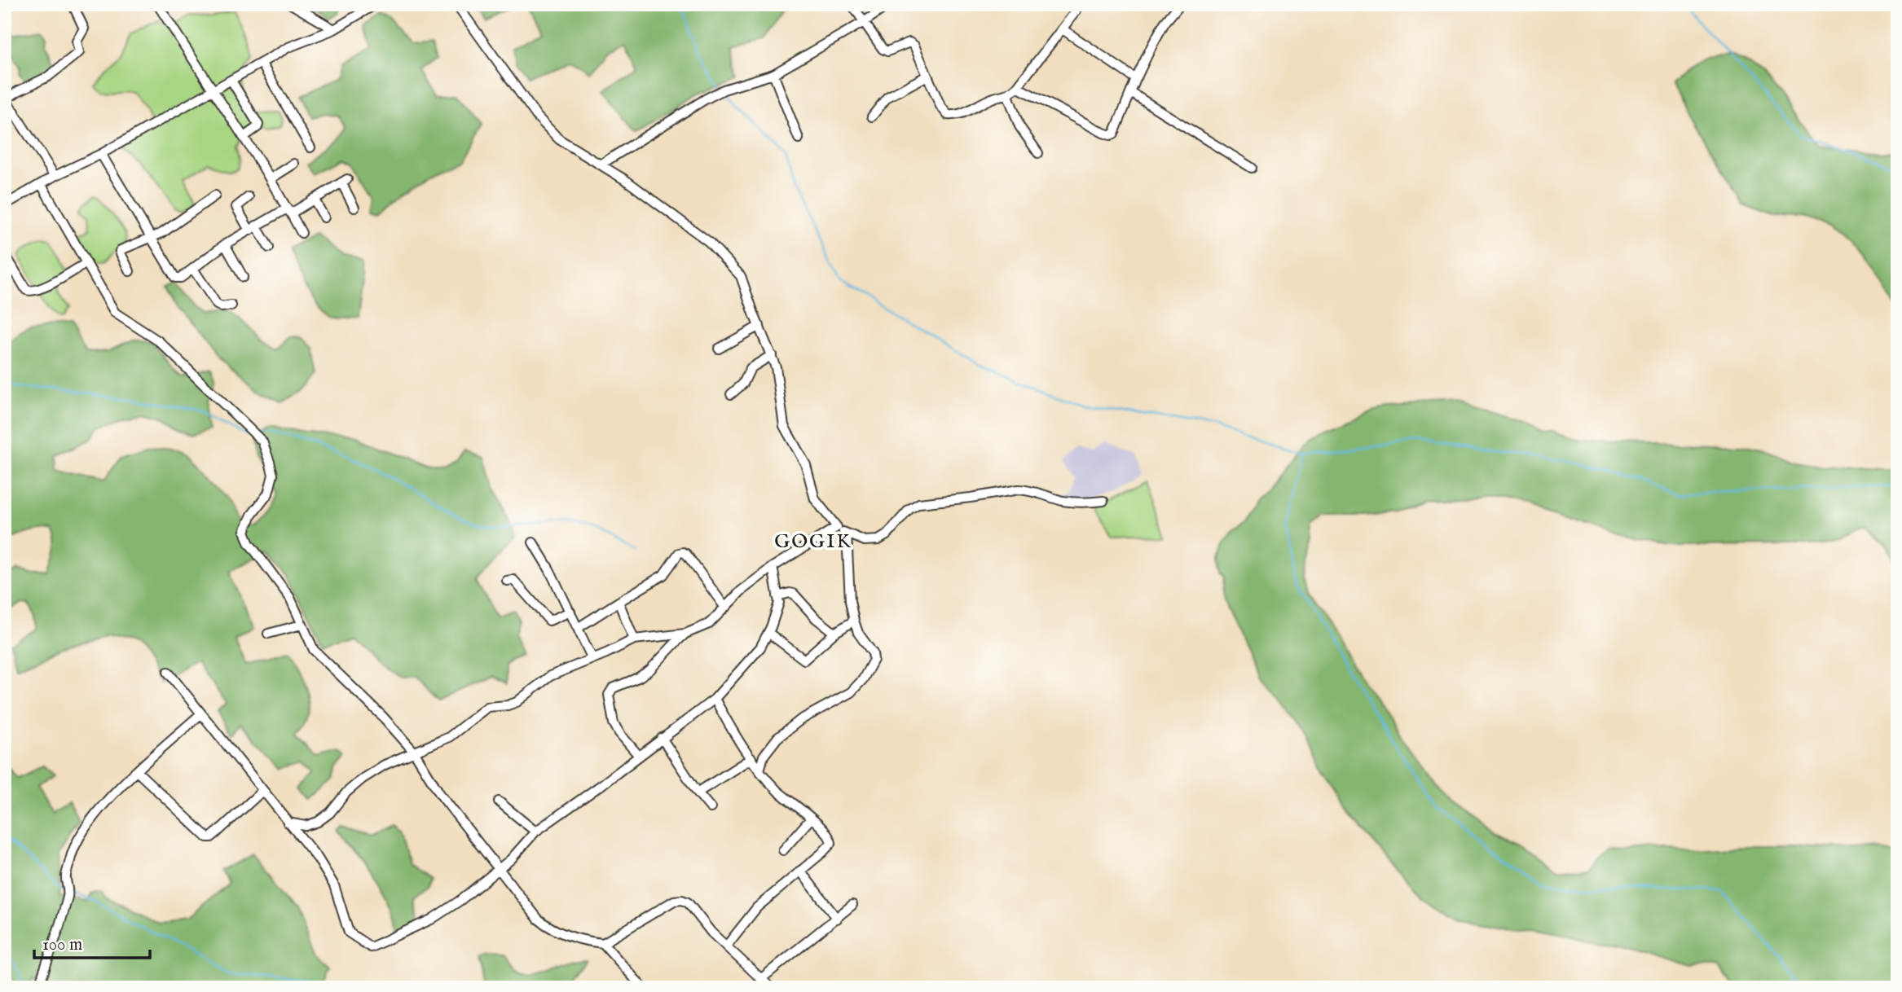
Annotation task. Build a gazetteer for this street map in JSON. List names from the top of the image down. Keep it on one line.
{"districts":["GOGIK"],"scale_bar":"100 m"}
